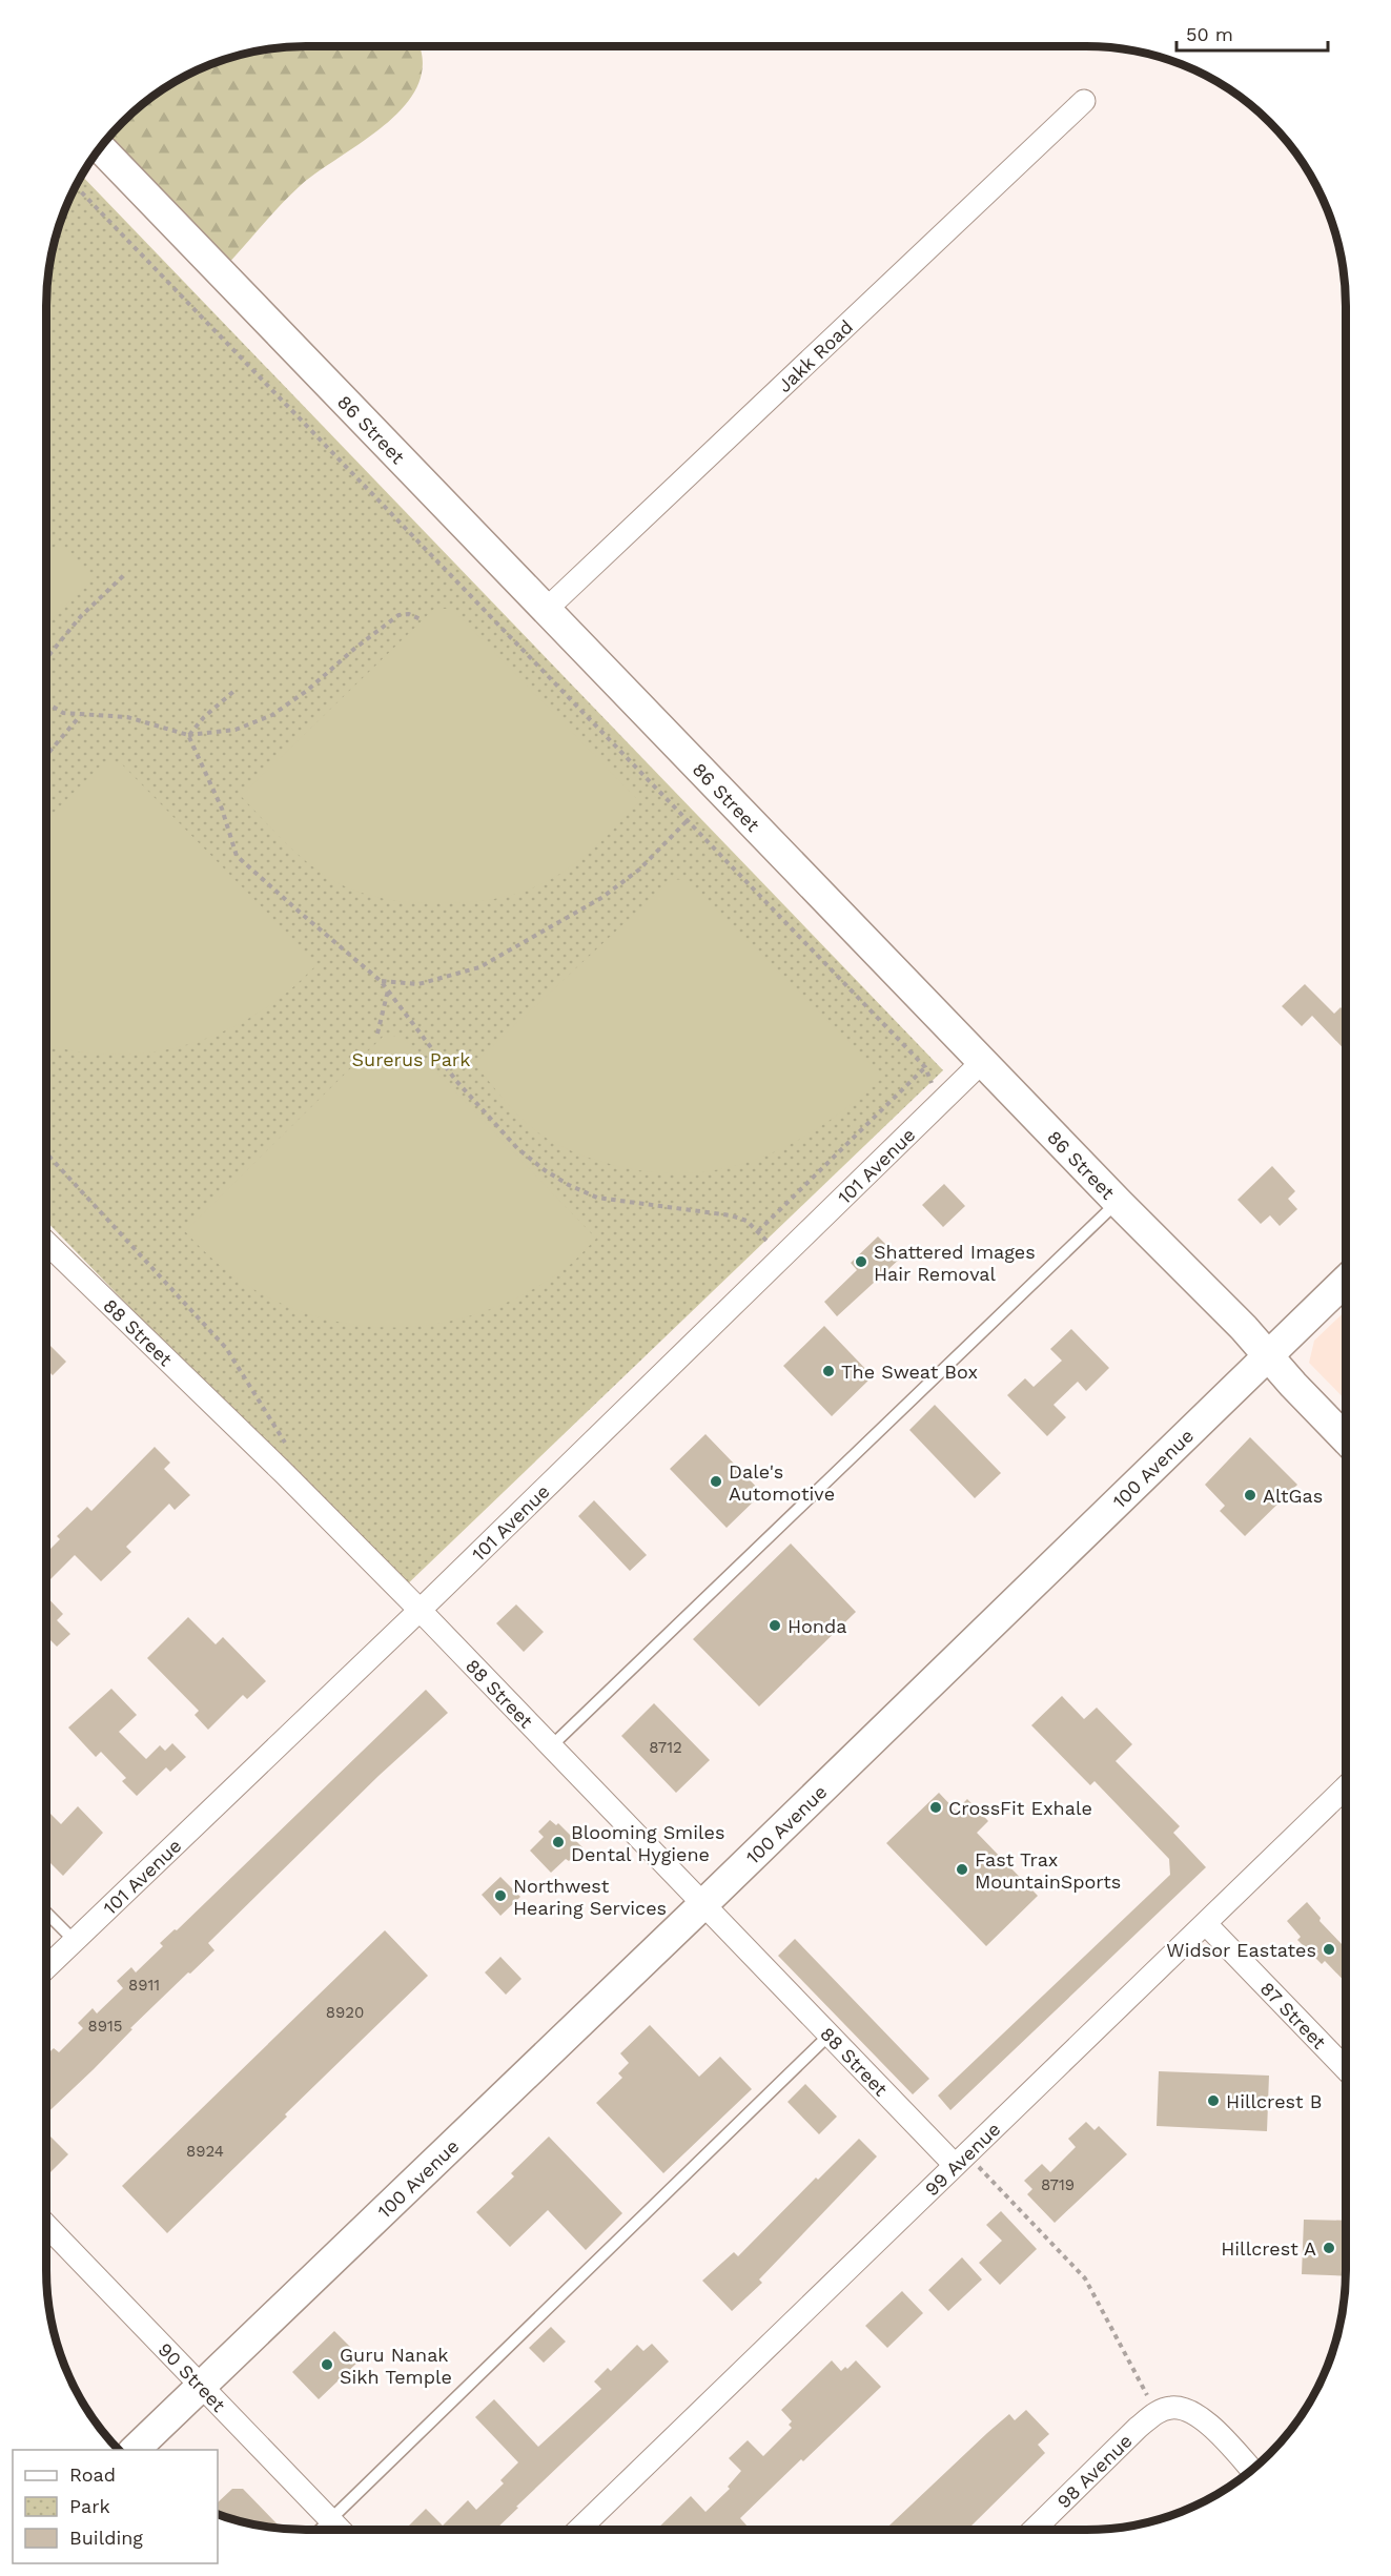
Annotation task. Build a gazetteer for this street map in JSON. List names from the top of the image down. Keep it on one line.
{"streets":{"main road":["86 Street","100 Avenue"],"street":["Jakk Road","101 Avenue","88 Street","87 Street","99 Avenue","90 Street","98 Avenue"]},"crossings":[["Jakk Road","86 Street"],["86 Street","101 Avenue"],["86 Street","100 Avenue"],["101 Avenue","88 Street"],["88 Street","100 Avenue"],["88 Street","99 Avenue"],["100 Avenue","90 Street"],["87 Street","99 Avenue"]],"parks":["Surerus Park"],"places":["Shattered Images Hair Removal","The Sweat Box","Dale's Automotive","AltGas","Honda","CrossFit Exhale","Blooming Smiles Dental Hygiene","Fast Trax MountainSports","Northwest Hearing Services","Widsor Eastates","Hillcrest B","Hillcrest A","Guru Nanak Sikh Temple"],"house_numbers":["8712","8911","8920","8915","8924","8719"],"legend":["Road","Park","Building"],"scale_bar":"50 m"}
